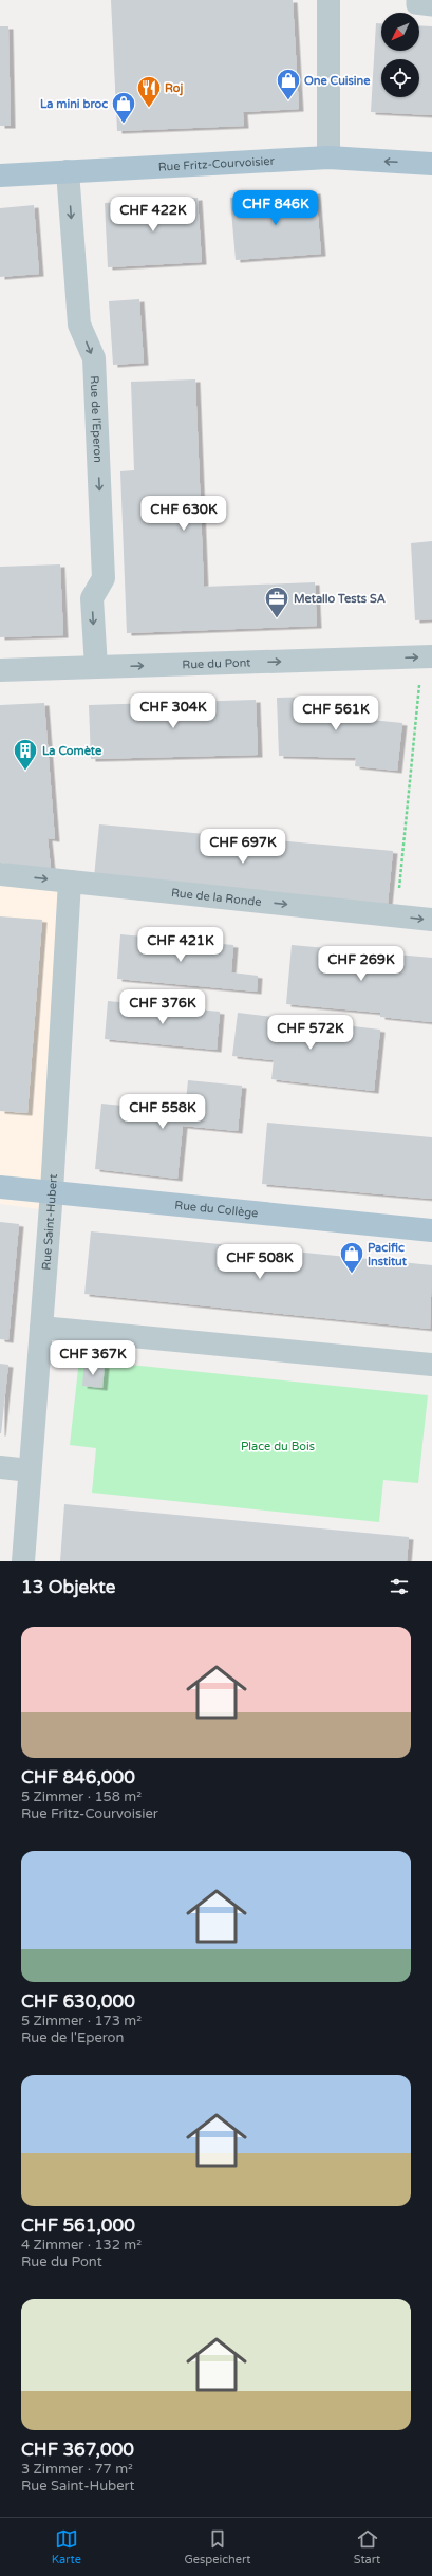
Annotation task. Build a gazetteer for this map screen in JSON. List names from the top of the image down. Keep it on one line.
{"streets":{"main road":["Rue Fritz-Courvoisier","Rue du Collège"],"street":["Rue de l'Eperon","Rue du Pont","Rue de la Ronde","Rue Saint-Hubert"]},"crossings":[["Rue Fritz-Courvoisier","Rue de l'Eperon"],["Rue de l'Eperon","Rue du Pont"],["Rue de la Ronde","Rue Saint-Hubert"],["Rue du Collège","Rue Saint-Hubert"]],"one_way":["Rue de l'Eperon","Rue du Pont","Rue de la Ronde"],"parks":["Place du Bois"],"places":{"shop":["One Cuisine","La mini broc","Pacific Institut"],"restaurant":["Roj"],"office":["Metallo Tests SA"],"building":["La Comète"]},"north":"bottom left","page":{"price":["CHF 846K","CHF 422K","CHF 630K","CHF 304K","CHF 561K","CHF 697K","CHF 421K","CHF 269K","CHF 376K","CHF 572K","CHF 558K","CHF 508K","CHF 367K"],"heading":"13 Objekte","list":[{"name":"CHF 846,000","note":"5 Zimmer · 158 m² · Rue Fritz-Courvoisier"},{"name":"CHF 630,000","note":"5 Zimmer · 173 m² · Rue de l'Eperon"},{"name":"CHF 561,000","note":"4 Zimmer · 132 m² · Rue du Pont"},{"name":"CHF 367,000","note":"3 Zimmer · 77 m² · Rue Saint-Hubert"}],"tabs":["Karte","Gespeichert","Start"]}}
